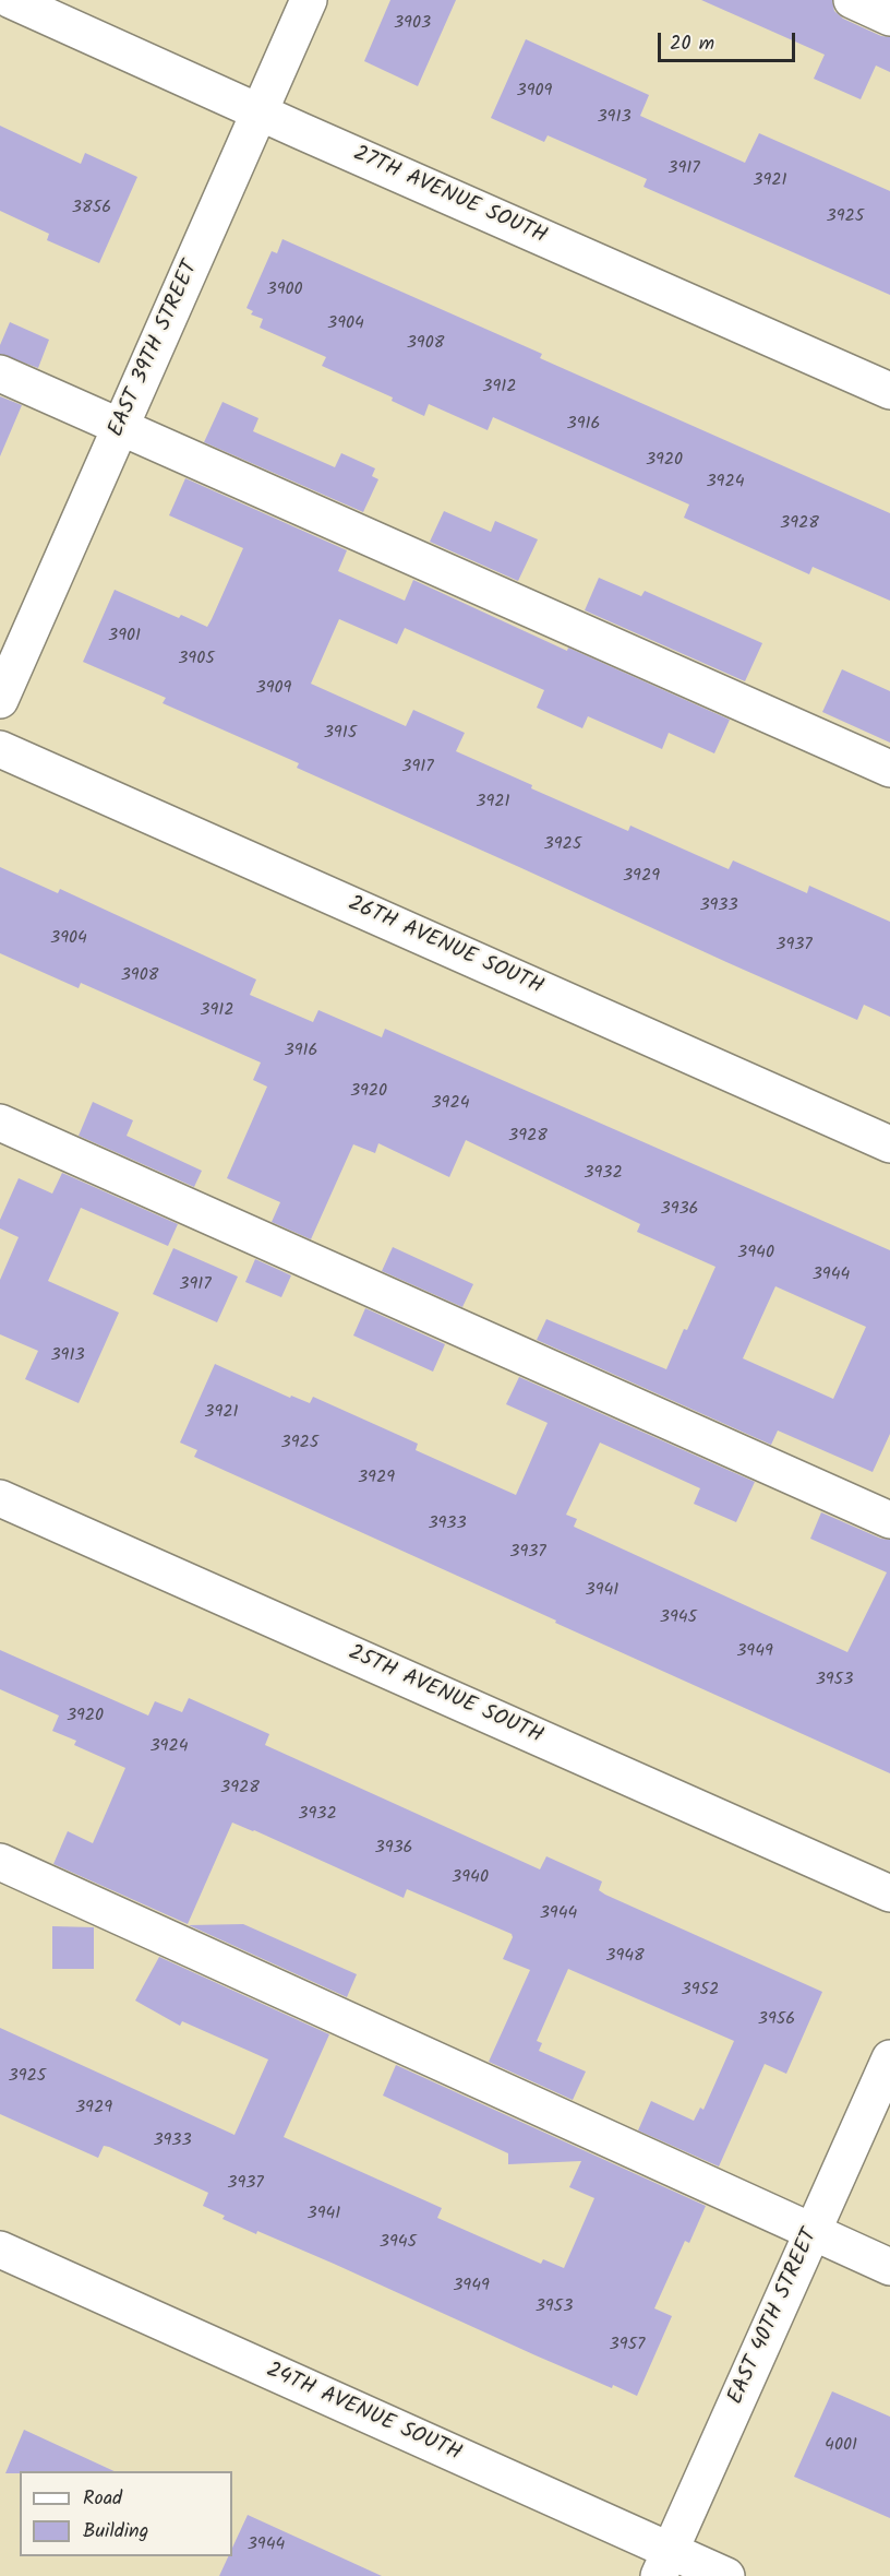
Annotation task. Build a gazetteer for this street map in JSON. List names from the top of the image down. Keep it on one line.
{"streets":{"street":["27TH AVENUE SOUTH","EAST 39TH STREET","26TH AVENUE SOUTH","25TH AVENUE SOUTH","EAST 40TH STREET","24TH AVENUE SOUTH"]},"crossings":[["27TH AVENUE SOUTH","EAST 39TH STREET"],["EAST 40TH STREET","24TH AVENUE SOUTH"]],"house_numbers":["3903","3909","3913","3917","3921","3856","3925","3900","3904","3908","3912","3916","3920","3924","3928","3901","3905","3909","3915","3917","3921","3925","3929","3933","3904","3937","3908","3912","3916","3920","3924","3928","3932","3936","3940","3944","3917","3913","3921","3925","3929","3933","3937","3941","3945","3949","3953","3920","3924","3928","3932","3936","3940","3944","3948","3952","3956","3925","3929","3933","3937","3941","3945","3949","3953","3957","4001","3944"],"legend":["Road","Building"],"scale_bar":"20 m"}
